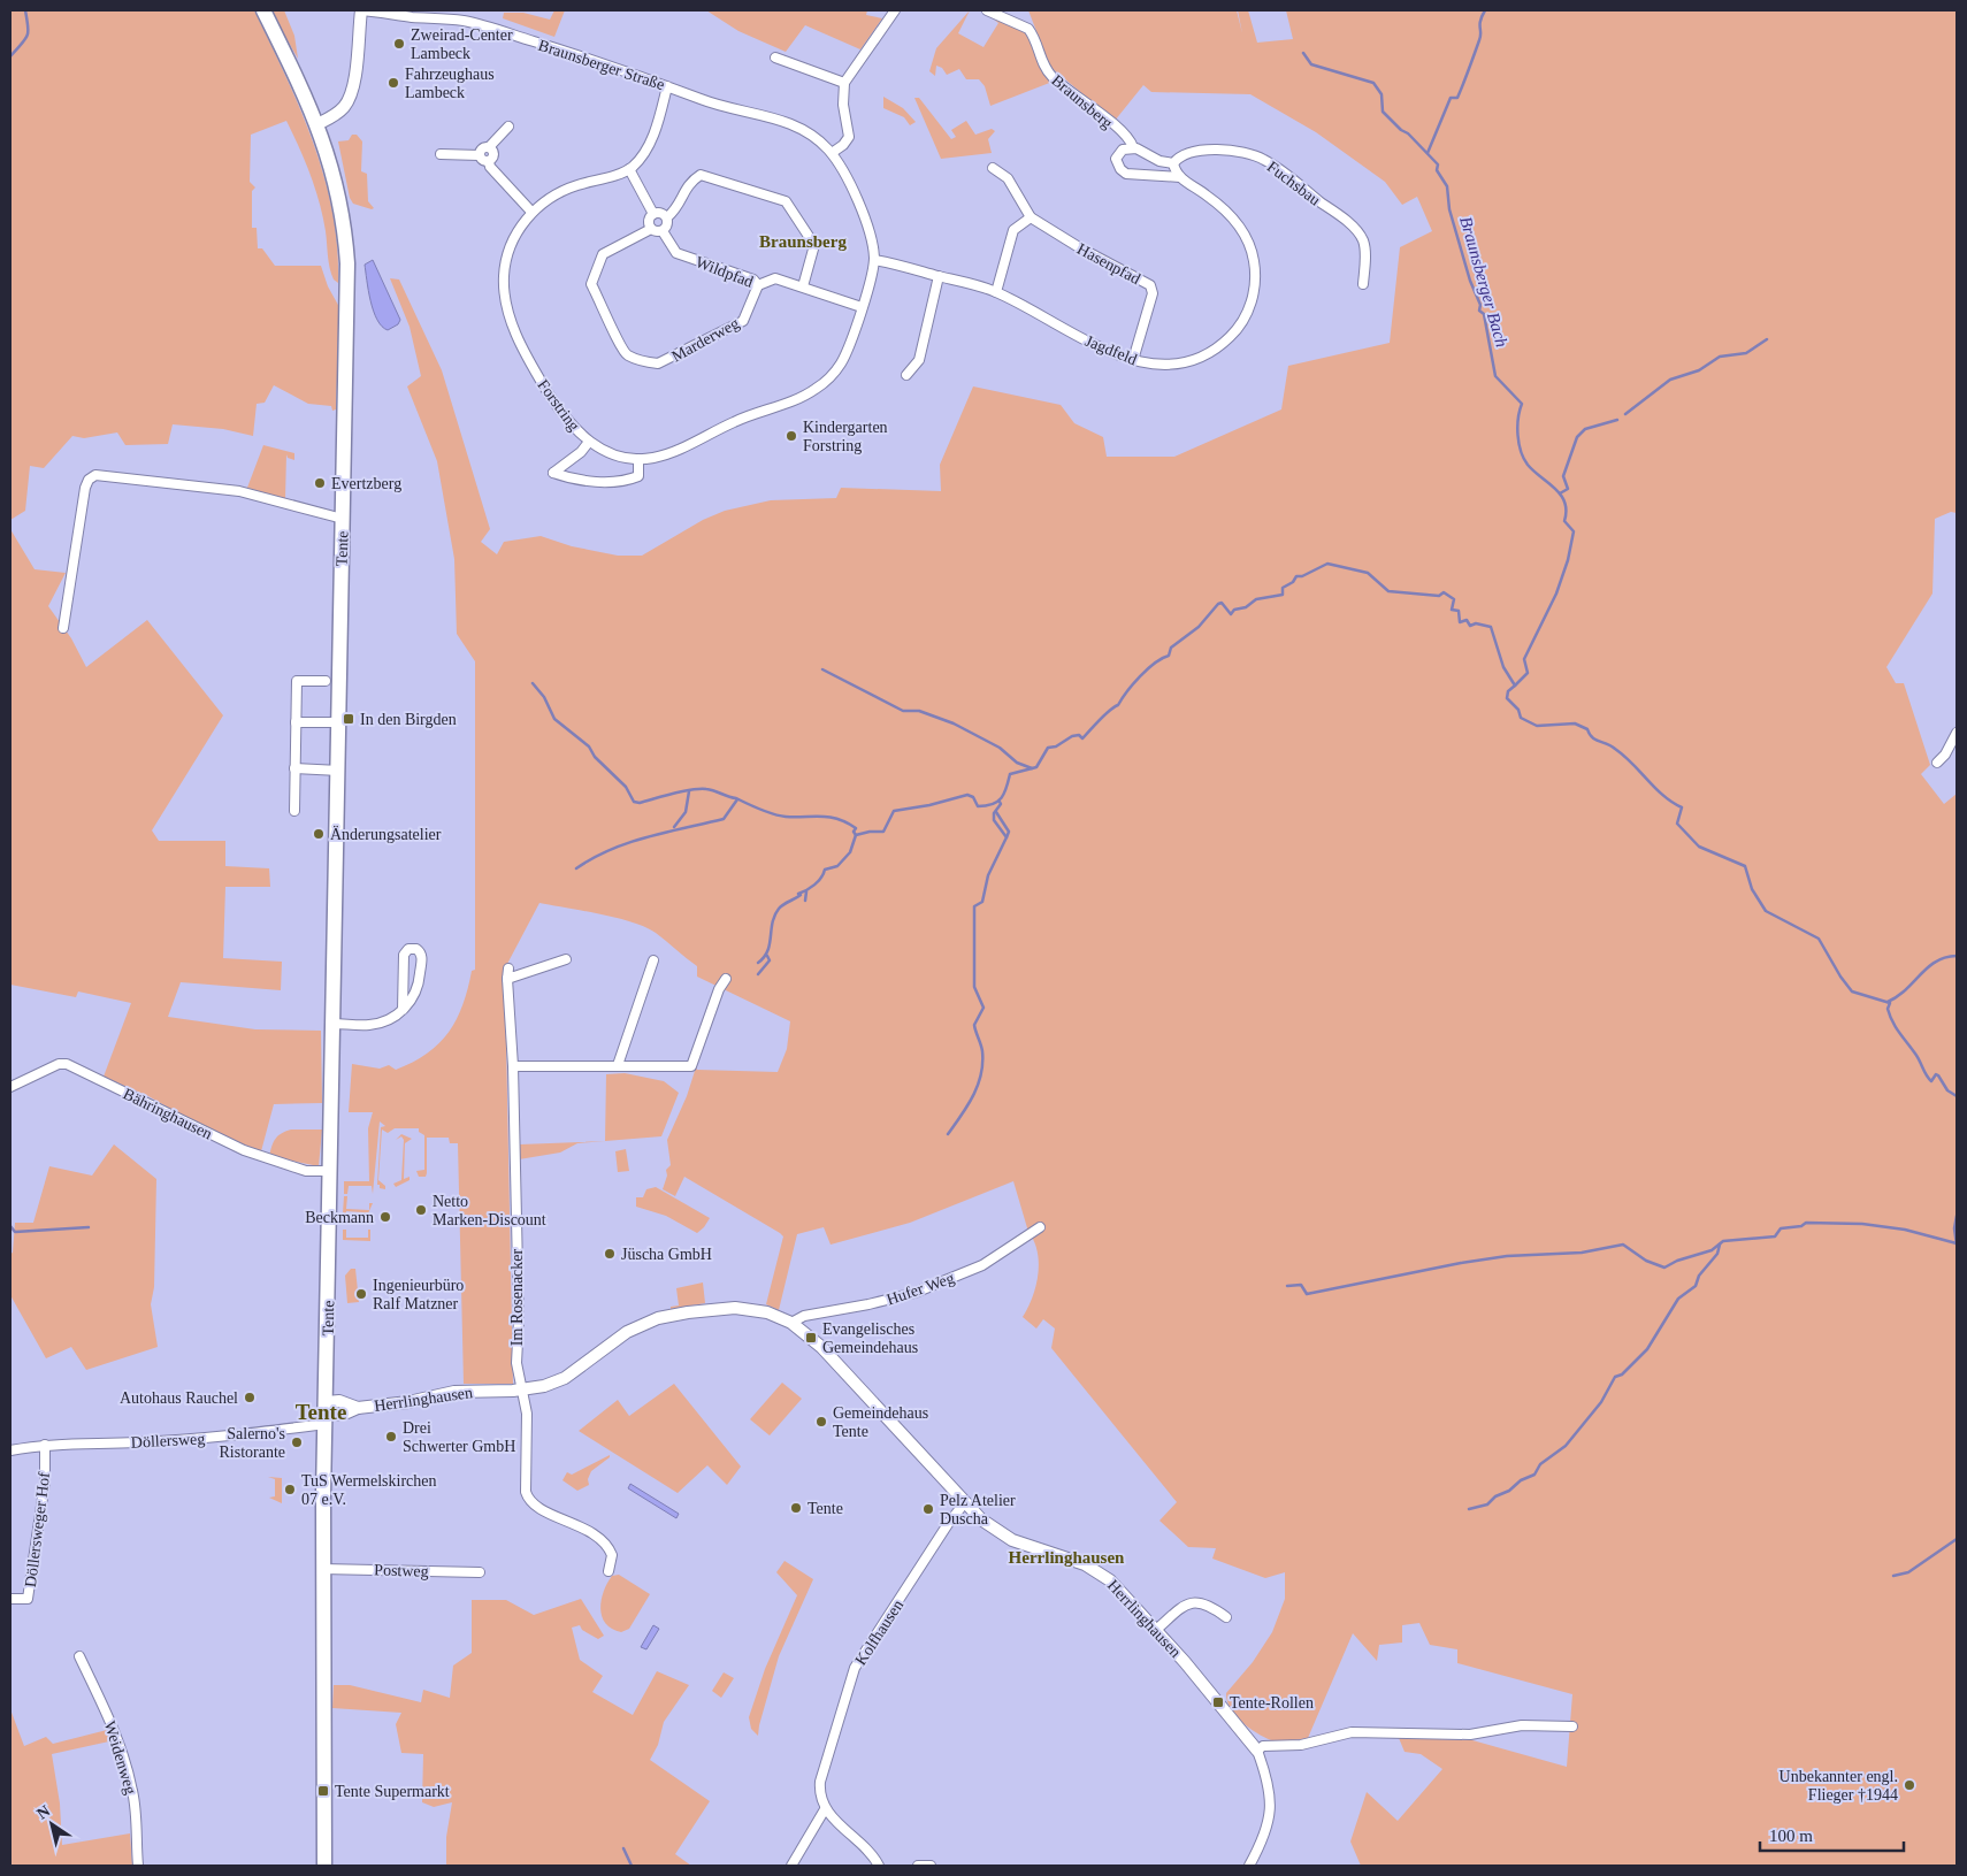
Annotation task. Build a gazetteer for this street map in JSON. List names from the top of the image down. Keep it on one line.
{"streets":{"main road":["Tente"],"street":["Braunsberger Straße","Braunsberg","Fuchsbau","Hasenpfad","Wildpfad","Marderweg","Jagdfeld","Forstring","Bähringhausen","Hufer Weg","Im Rosenacker","Herrlinghausen","Döllersweg","Döllersweger Hof","Postweg","Kolfhausen","Weidenweg"]},"crossings":[["Braunsberger Straße","Forstring"],["Braunsberg","Jagdfeld"],["Fuchsbau","Jagdfeld"],["Hasenpfad","Jagdfeld"],["Wildpfad","Marderweg"],["Wildpfad","Forstring"],["Jagdfeld","Forstring"],["Tente","Bähringhausen"],["Tente","Herrlinghausen"],["Tente","Döllersweg"],["Tente","Postweg"],["Hufer Weg","Herrlinghausen"],["Im Rosenacker","Herrlinghausen"],["Herrlinghausen","Döllersweg"],["Herrlinghausen","Kolfhausen"],["Döllersweg","Döllersweger Hof"]],"districts":["Braunsberg","Tente","Herrlinghausen"],"water":["Braunsberger Bach"],"places":{"other":["Zweirad-Center Lambeck","Fahrzeughaus Lambeck","Kindergarten Forstring","Evertzberg","Änderungsatelier","Netto Marken-Discount","Beckmann","Jüscha GmbH","Ingenieurbüro Ralf Matzner","Autohaus Rauchel","Gemeindehaus Tente","Drei Schwerter GmbH","Salerno's Ristorante","TuS Wermelskirchen 07 e.V.","Tente","Pelz Atelier Duscha","Unbekannter engl. Flieger †1944"],"transit":["In den Birgden","Evangelisches Gemeindehaus","Tente-Rollen","Tente Supermarkt"]},"scale_bar":"100 m","north":"top left"}
